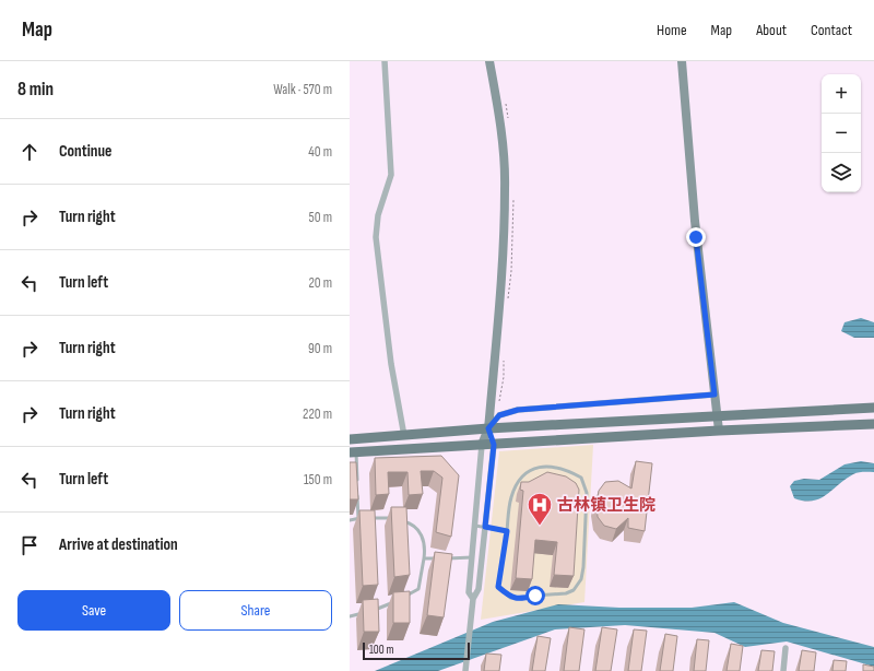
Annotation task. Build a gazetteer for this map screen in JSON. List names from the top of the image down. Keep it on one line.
{"places":{"hospital":["古林镇卫生院"]},"scale_bar":"100 m","page":{"header":"Map","nav":["Home","Map","About","Contact"],"heading":["8 min","Walk · 570 m"],"map_buttons":["+","−"],"list":[["Continue","40 m"],["Turn right","50 m"],["Turn left","20 m"],["Turn right","90 m"],["Turn right","220 m"],["Turn left","150 m"],"Arrive at destination"],"buttons":["Save","Share"],"scale":"100 m"}}
